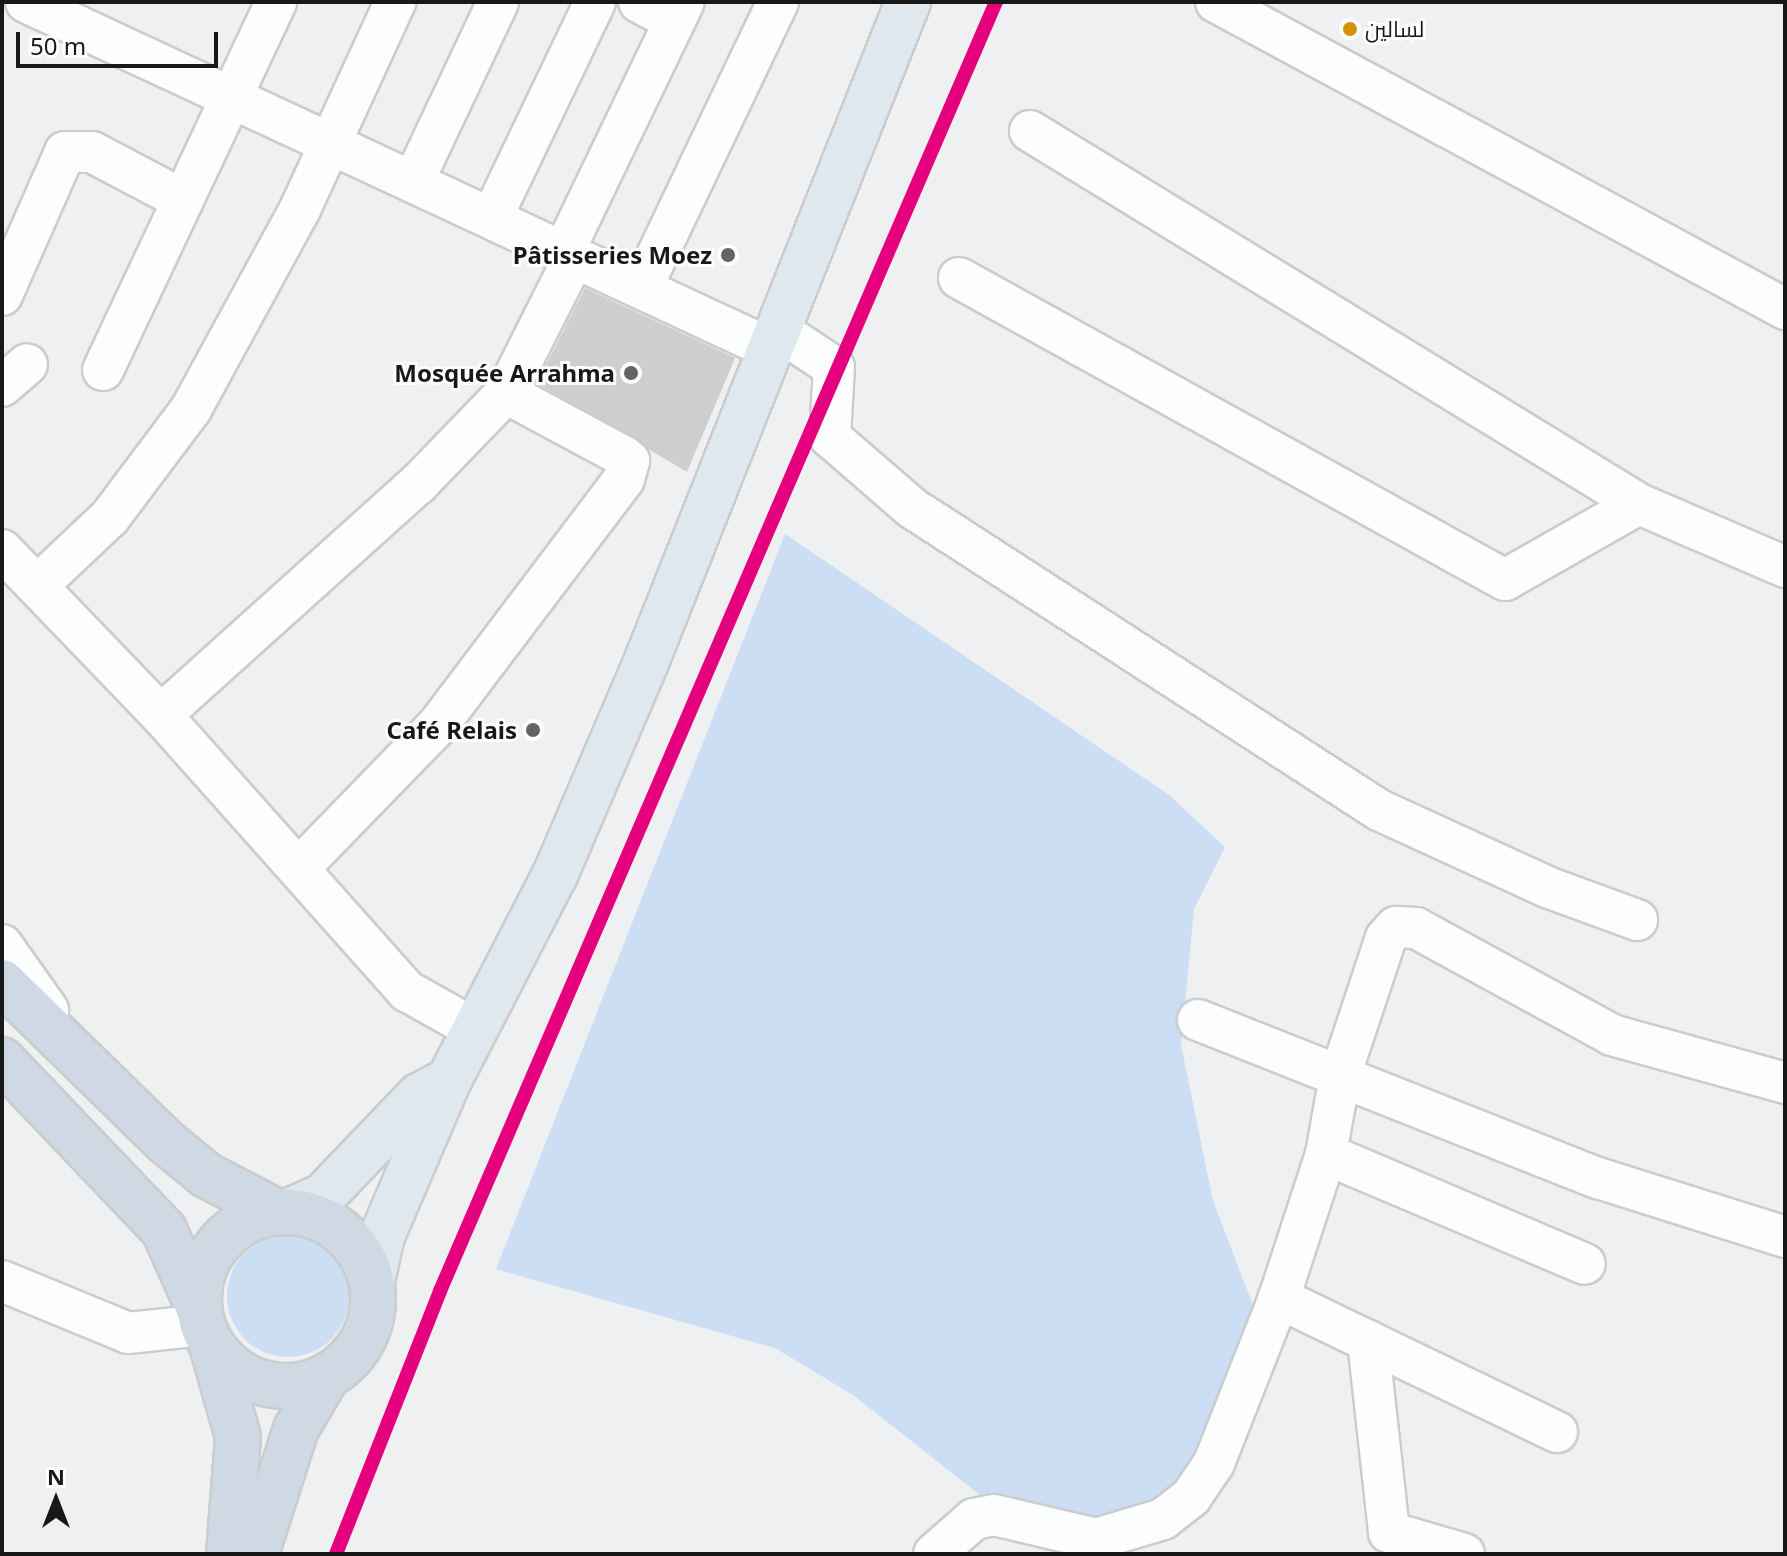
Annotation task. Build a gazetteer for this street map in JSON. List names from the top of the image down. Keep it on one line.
{"places":["لسالين","Pâtisseries Moez","Mosquée Arrahma","Café Relais"],"scale_bar":"50 m","north":"top"}
